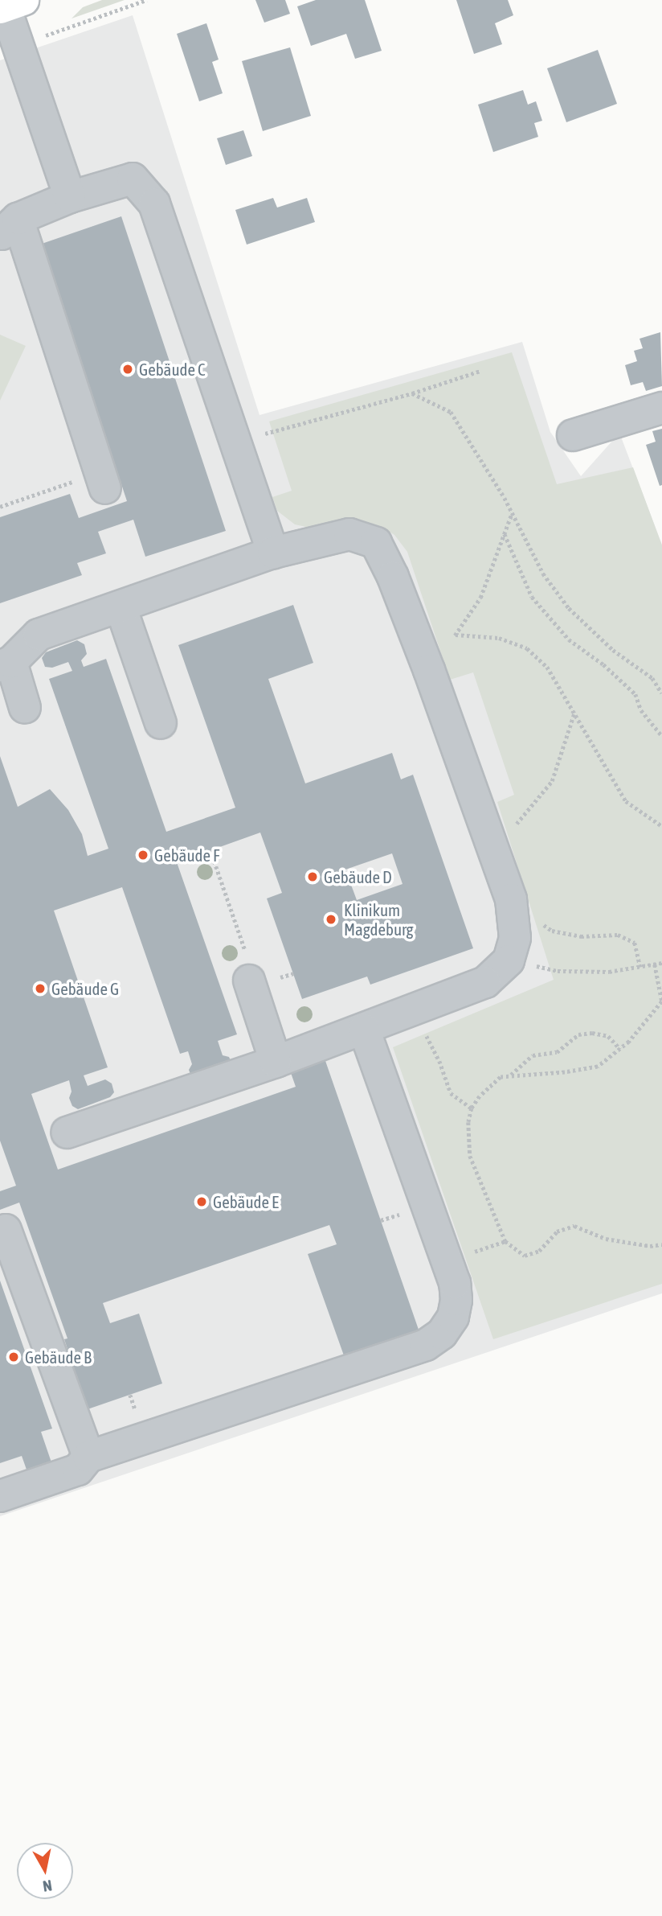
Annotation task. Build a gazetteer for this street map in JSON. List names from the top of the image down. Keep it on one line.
{"places":["Gebäude C","Gebäude F","Gebäude D","Klinikum Magdeburg","Gebäude G","Gebäude E","Gebäude B"],"north":"bottom"}
